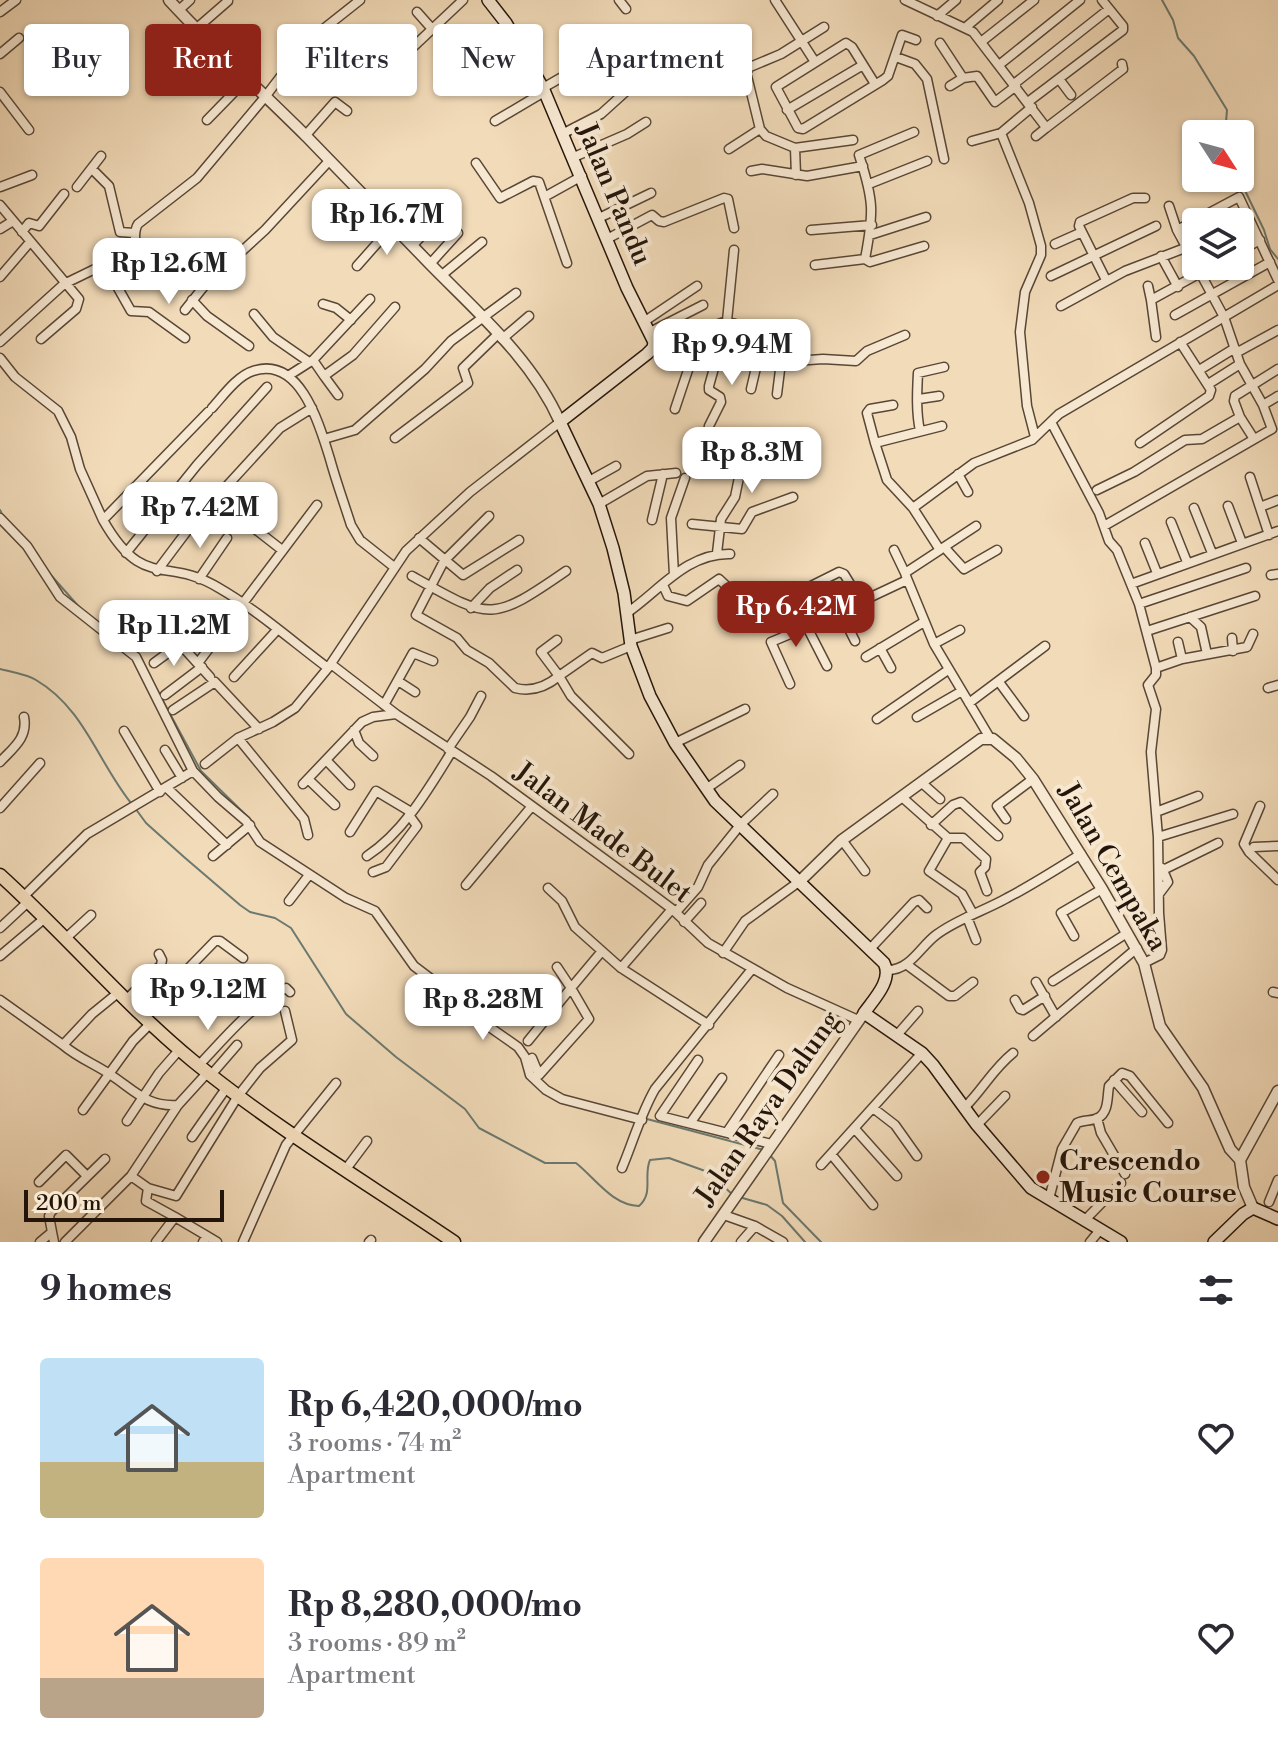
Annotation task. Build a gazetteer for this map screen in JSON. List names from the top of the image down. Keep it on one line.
{"streets":{"main road":["Jalan Pandu","Jalan Raya Dalung"],"street":["Jalan Made Bulet","Jalan Cempaka"]},"crossings":[["Jalan Made Bulet","Jalan Raya Dalung"]],"places":["Crescendo Music Course"],"scale_bar":"200 m","north":"bottom right","page":{"chip":["Buy","Rent","Filters","New","Apartment"],"price":["Rp 16.7M","Rp 12.6M","Rp 9.94M","Rp 8.3M","Rp 7.42M","Rp 6.42M","Rp 11.2M","Rp 9.12M","Rp 8.28M"],"scale":"200 m","heading":"9 homes","list":[{"name":"Rp 6,420,000/mo","note":"3 rooms · 74 m² · Apartment"},{"name":"Rp 8,280,000/mo","note":"3 rooms · 89 m² · Apartment"}]}}
